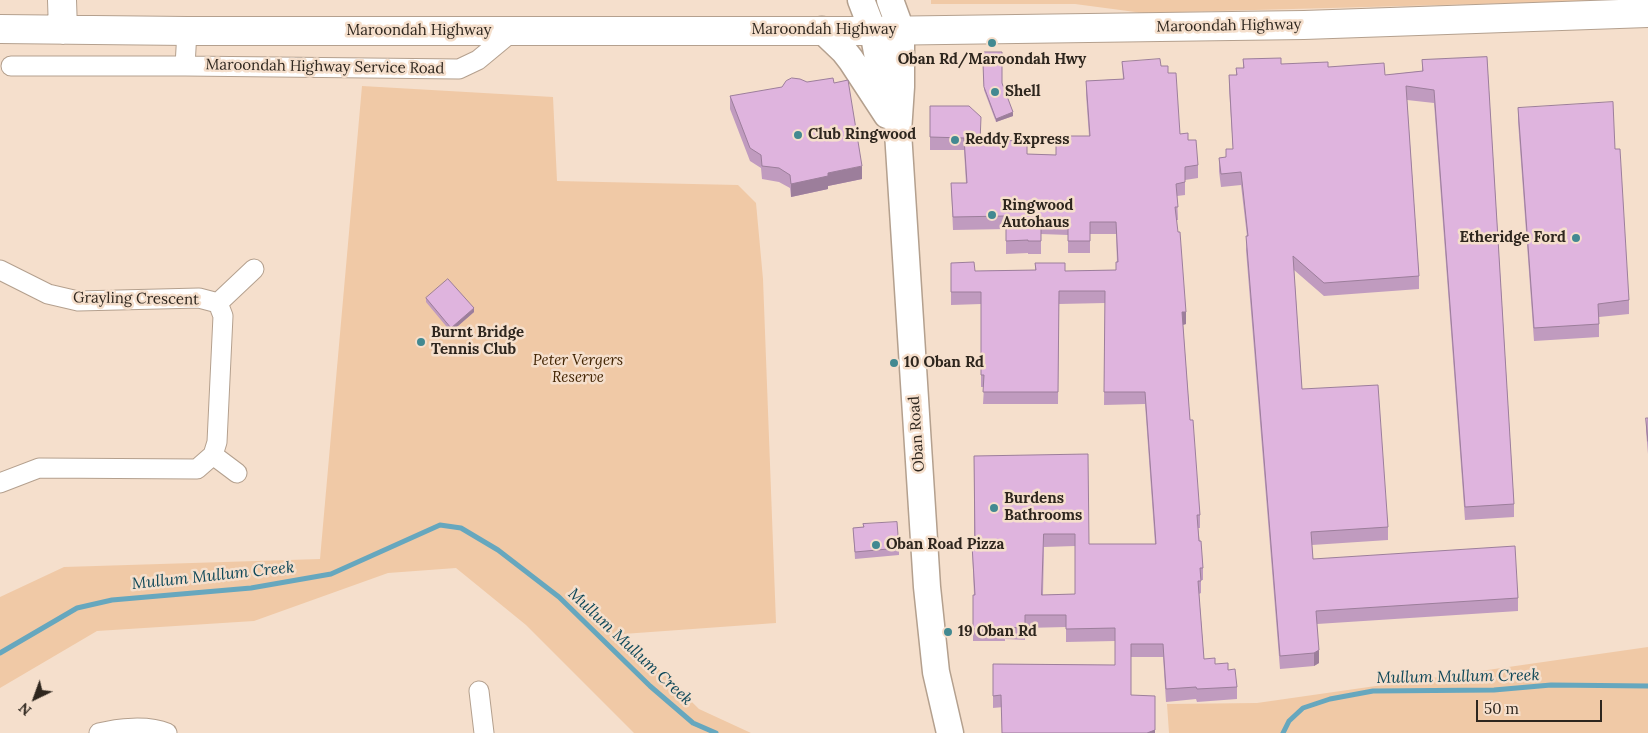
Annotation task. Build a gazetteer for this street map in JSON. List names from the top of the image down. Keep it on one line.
{"streets":{"highway":["Maroondah Highway"],"main road":["Oban Road"],"street":["Maroondah Highway Service Road","Grayling Crescent"]},"crossings":[["Maroondah Highway","Maroondah Highway Service Road"],["Maroondah Highway","Oban Road"]],"water":["Mullum Mullum Creek"],"parks":["Peter Vergers Reserve"],"places":["Oban Rd/Maroondah Hwy","Shell","Club Ringwood","Reddy Express","Ringwood Autohaus","Etheridge Ford","Burnt Bridge Tennis Club","10 Oban Rd","Burdens Bathrooms","Oban Road Pizza","19 Oban Rd"],"scale_bar":"50 m","north":"bottom left"}
